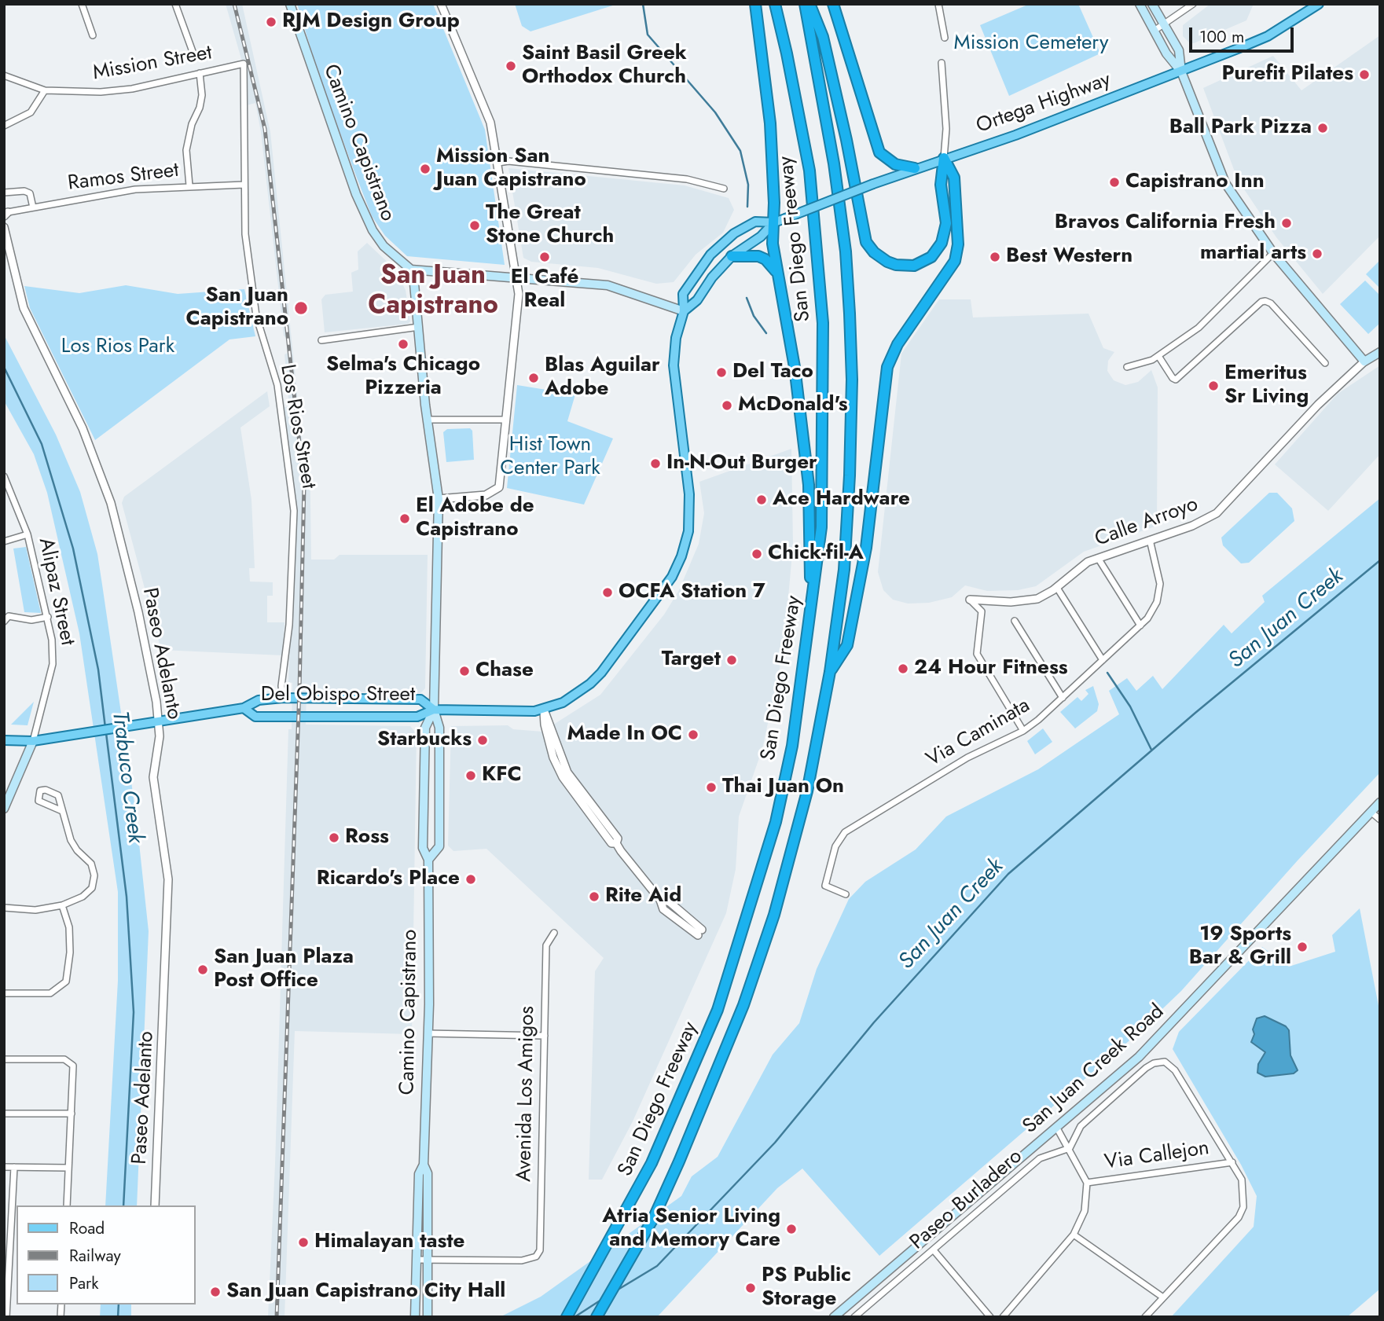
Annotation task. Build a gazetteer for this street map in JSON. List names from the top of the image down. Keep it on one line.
{"streets":{"highway":["San Diego Freeway"],"main road":["Ortega Highway","Camino Capistrano","Calle Arroyo","Alipaz Street","Del Obispo Street","San Juan Creek Road"],"street":["Mission Street","Ramos Street","Los Rios Street","Paseo Adelanto","Via Caminata","Avenida Los Amigos","Via Callejon","Paseo Burladero"]},"crossings":[["Mission Street","Los Rios Street"],["Ortega Highway","Del Obispo Street"],["Camino Capistrano","Del Obispo Street"],["Camino Capistrano","Avenida Los Amigos"],["Ramos Street","Los Rios Street"],["Los Rios Street","Del Obispo Street"],["Calle Arroyo","Via Caminata"],["Alipaz Street","Del Obispo Street"],["Paseo Adelanto","Del Obispo Street"]],"districts":["San Juan Capistrano"],"water":["San Juan Creek","Trabuco Creek"],"parks":["Mission Cemetery","Los Rios Park","Hist Town Center Park"],"places":["RJM Design Group","Saint Basil Greek Orthodox Church","Purefit Pilates","Ball Park Pizza","Mission San Juan Capistrano","Capistrano Inn","Bravos California Fresh","The Great Stone Church","martial arts","El Café Real","Best Western","San Juan Capistrano","Selma's Chicago Pizzeria","Del Taco","Blas Aguilar Adobe","Emeritus Sr Living","McDonald's","In-N-Out Burger","Ace Hardware","El Adobe de Capistrano","Chick-fil-A","OCFA Station 7","Target","24 Hour Fitness","Chase","Made In OC","Starbucks","KFC","Thai Juan On","Ross","Ricardo's Place","Rite Aid","19 Sports Bar & Grill","San Juan Plaza Post Office","Atria Senior Living and Memory Care","Himalayan taste","PS Public Storage","San Juan Capistrano City Hall"],"legend":["Road","Railway","Park"],"scale_bar":"100 m"}
